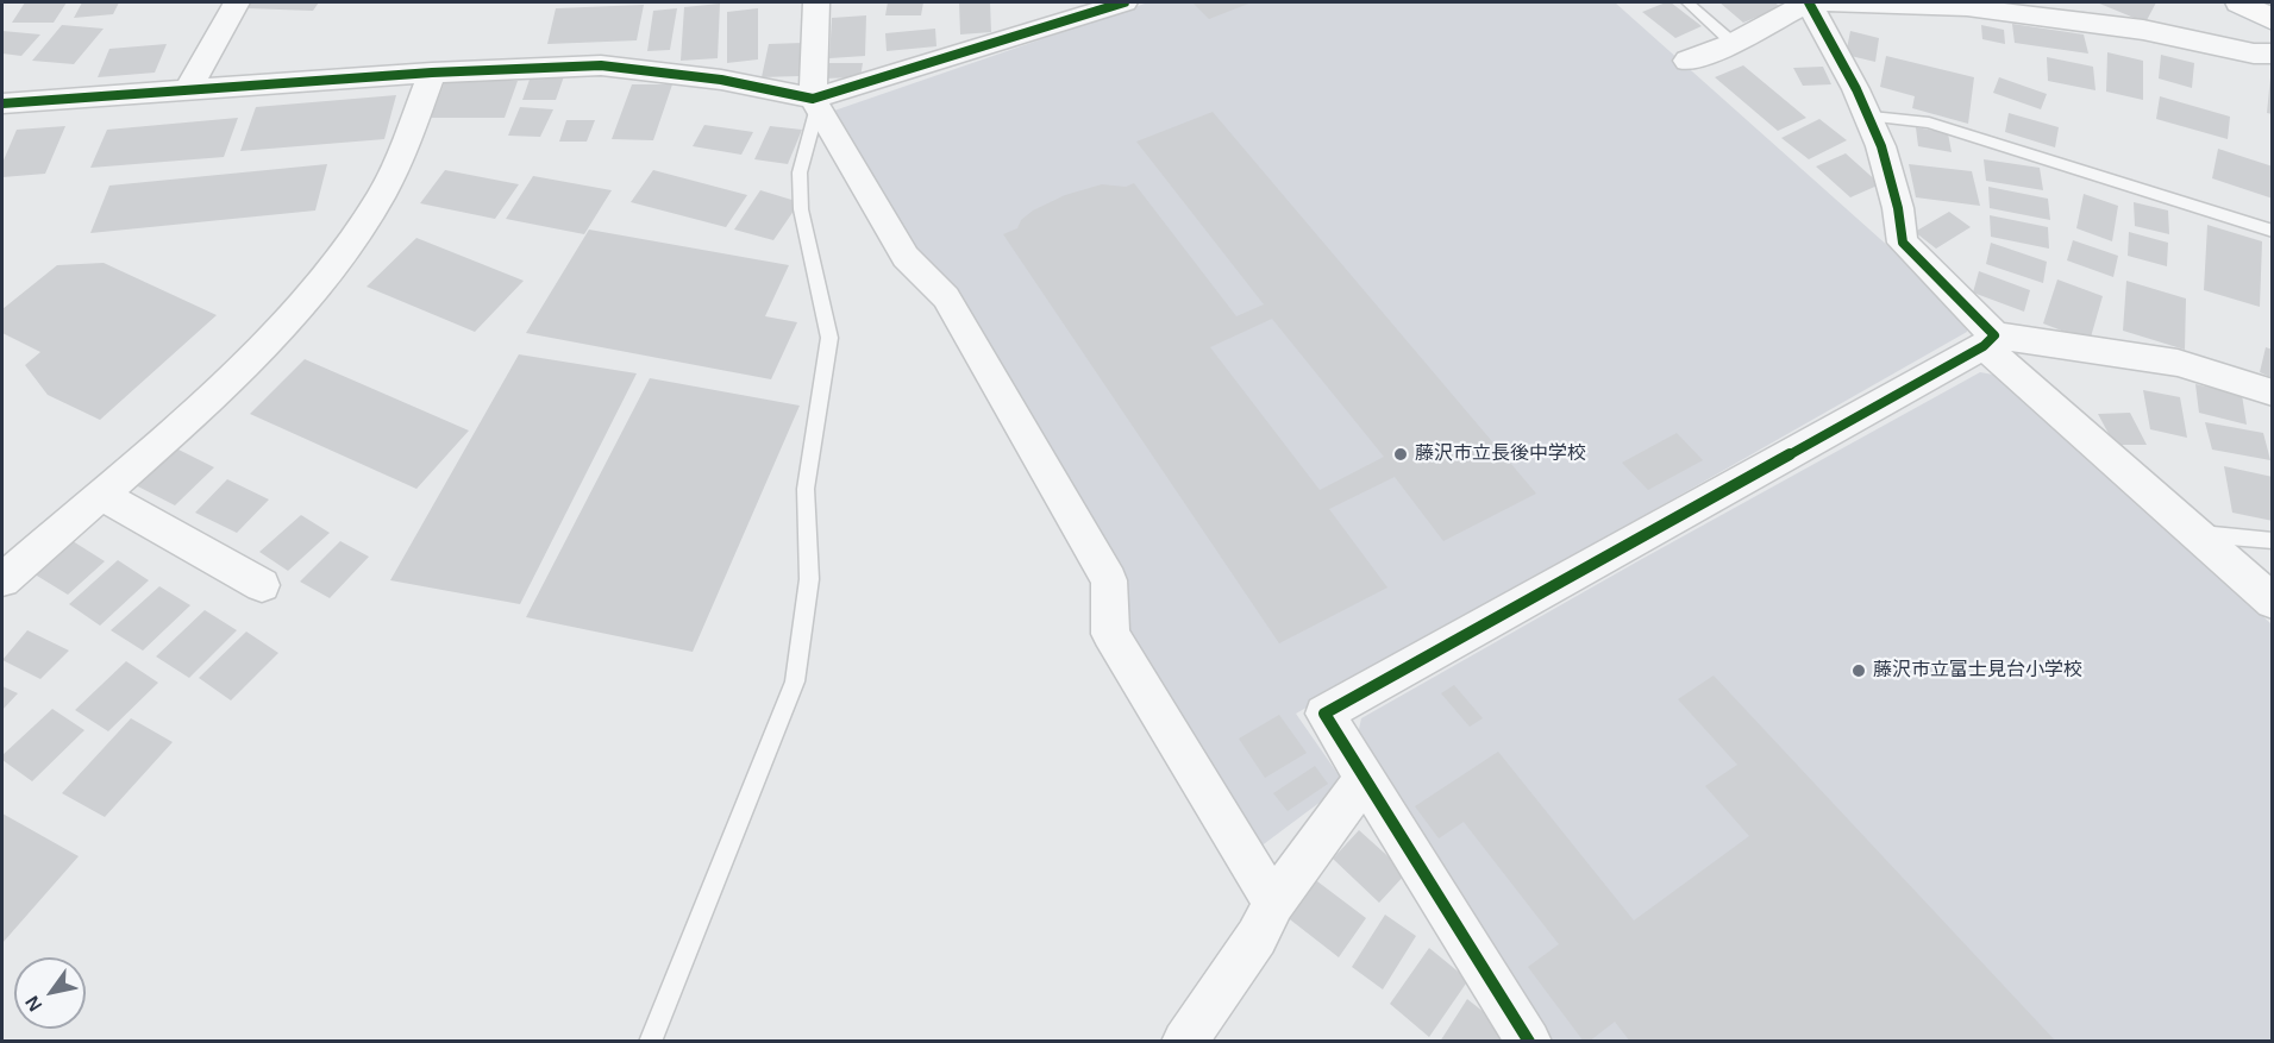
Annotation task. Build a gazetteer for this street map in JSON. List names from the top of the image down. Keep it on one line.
{"places":["藤沢市立長後中学校","藤沢市立富士見台小学校"],"north":"bottom left"}
